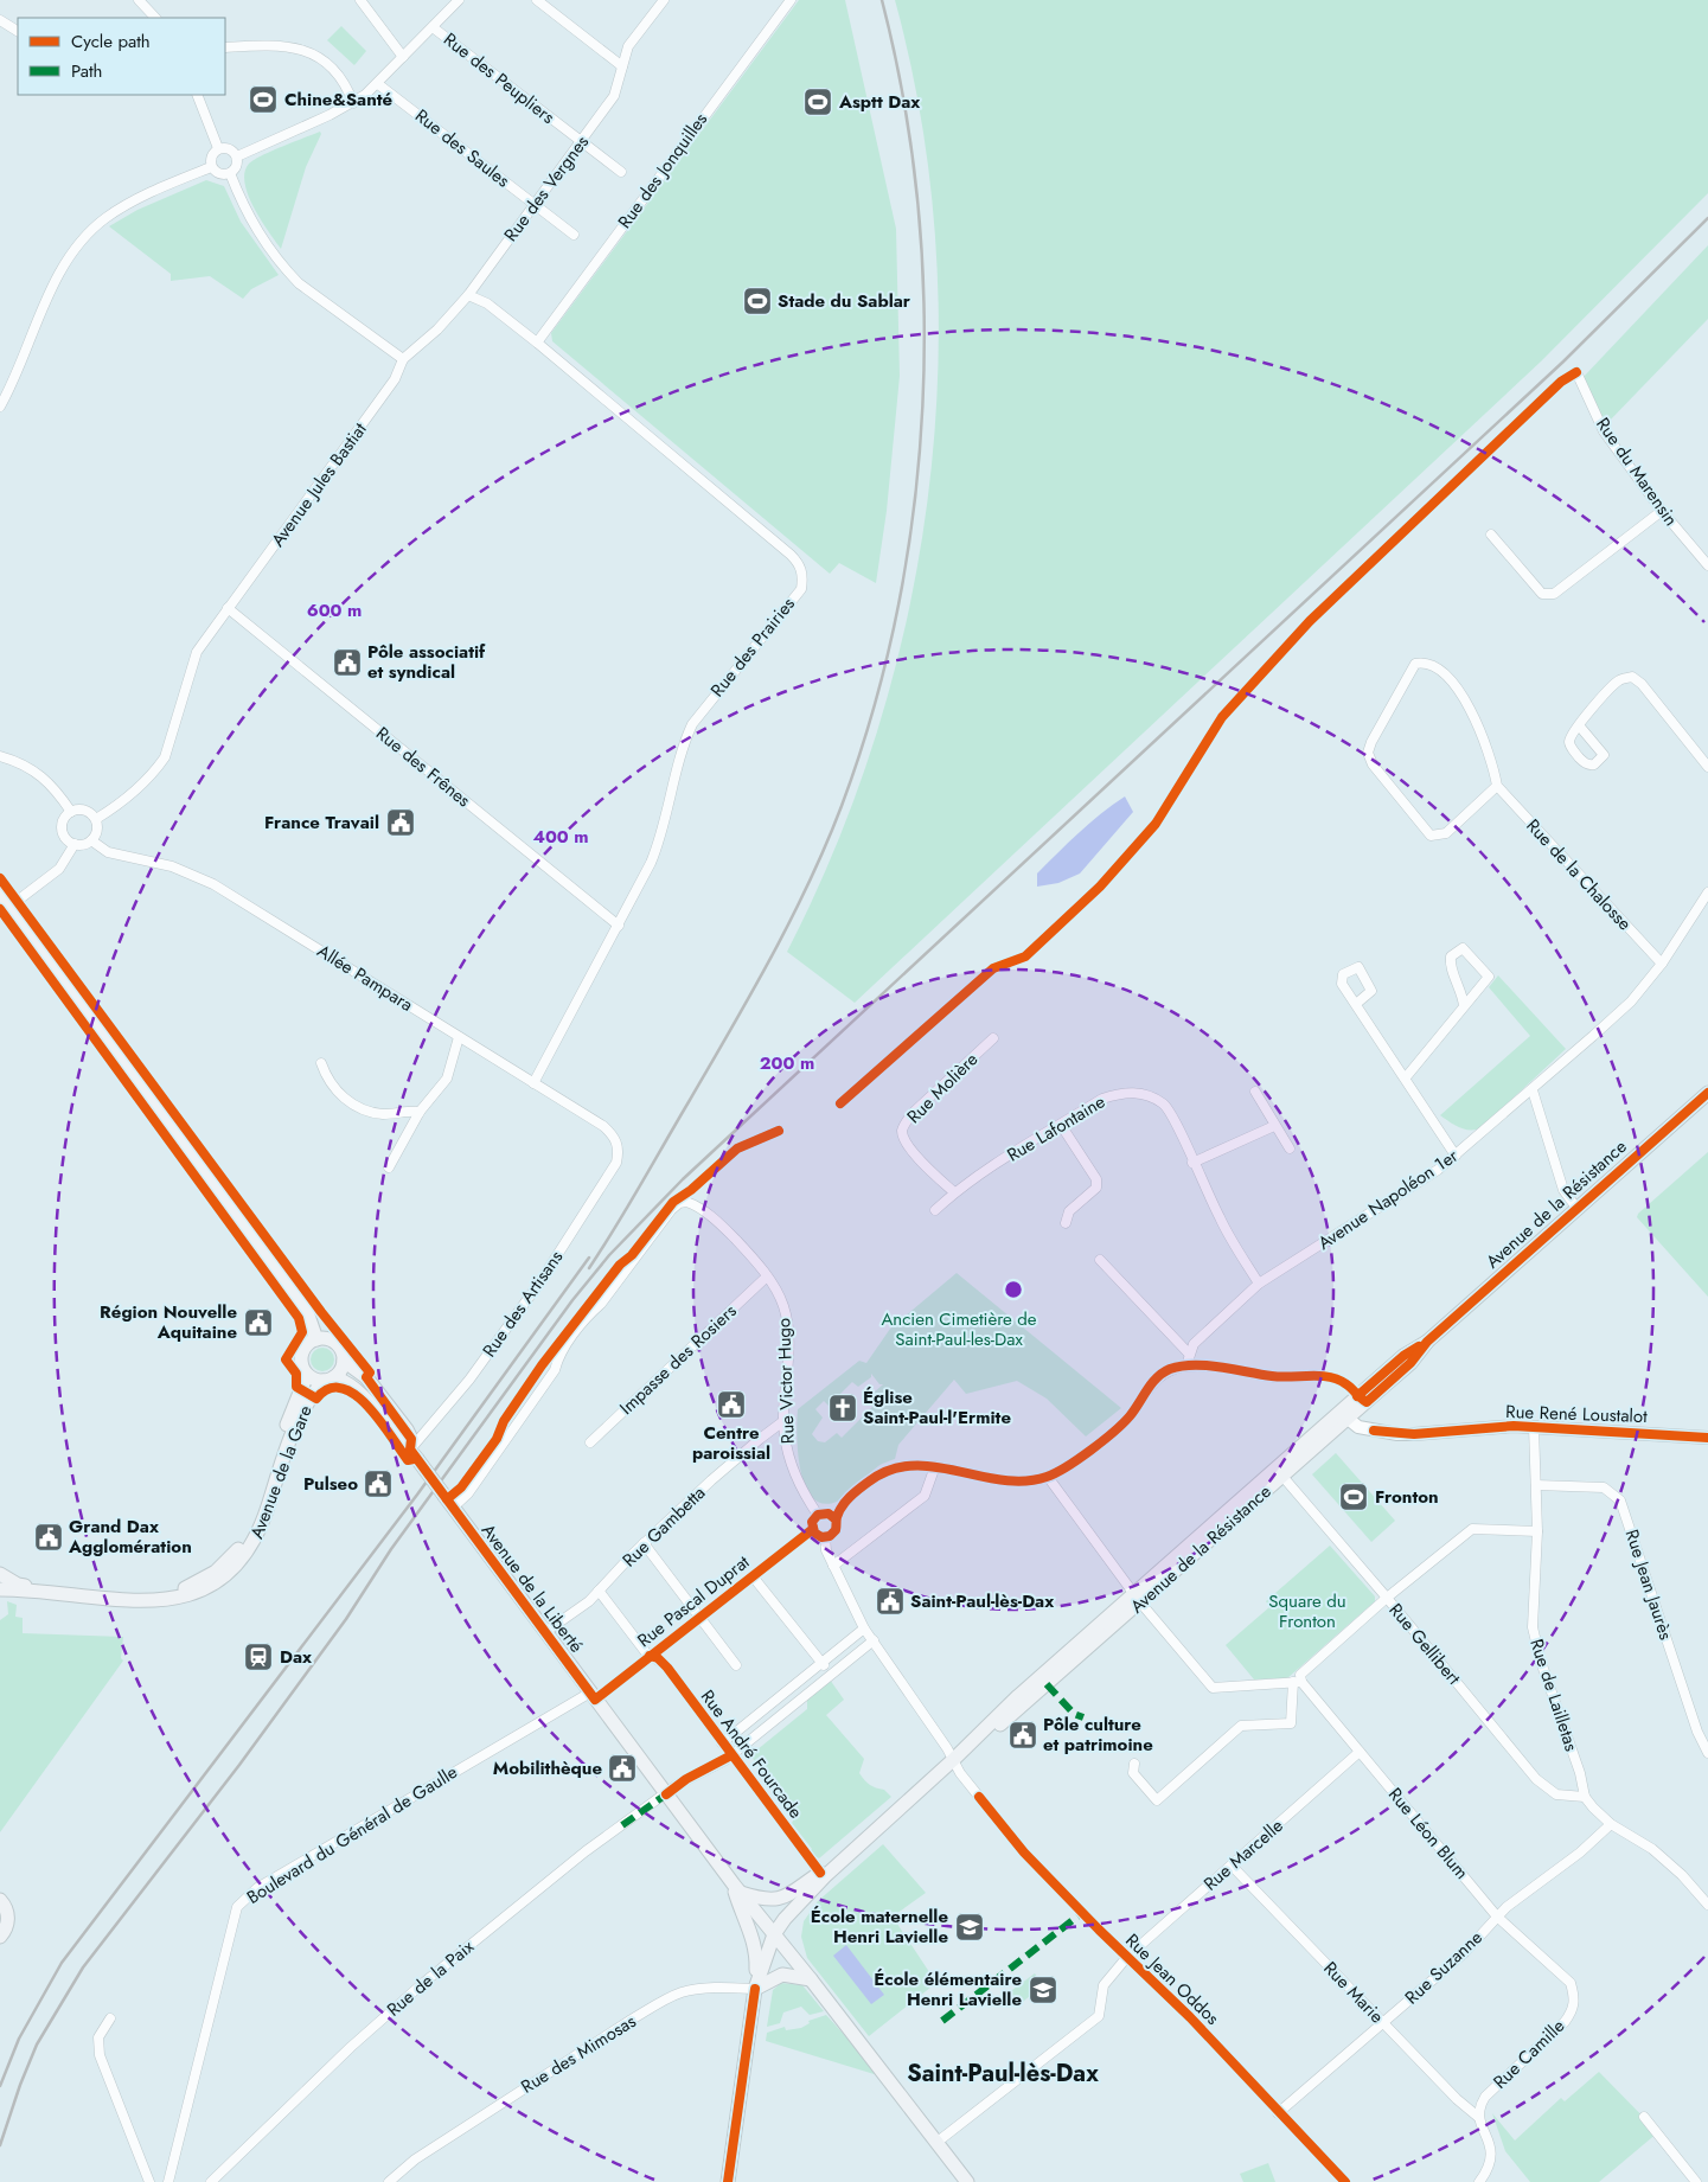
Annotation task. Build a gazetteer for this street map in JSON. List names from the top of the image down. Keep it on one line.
{"streets":{"main road":["Avenue de la Résistance","Avenue de la Gare","Avenue de la Liberté"],"street":["Rue des Peupliers","Rue des Saules","Rue des Jonquilles","Rue des Vergnes","Rue du Marensin","Avenue Jules Bastiat","Rue des Prairies","Rue des Frênes","Rue de la Chalosse","Allée Pampara","Rue Molière","Rue Lafontaine","Avenue Napoléon 1er","Rue des Artisans","Impasse des Rosiers","Rue Victor Hugo","Rue René Loustalot","Rue Gambetta","Rue Jean Jaurès","Rue Pascal Duprat","Rue Gellibert","Rue de Lailletas","Rue André Fourcade","Rue Léon Blum","Boulevard du Général de Gaulle","Rue Marcelle","Rue Suzanne","Rue de la Paix","Rue Jean Oddos","Rue Marie","Rue des Mimosas","Rue Camille"]},"crossings":[["Rue des Peupliers","Rue des Vergnes"],["Rue des Saules","Rue des Vergnes"],["Rue des Jonquilles","Rue des Prairies"],["Rue des Vergnes","Avenue Jules Bastiat"],["Rue des Vergnes","Rue des Prairies"],["Avenue Jules Bastiat","Rue des Frênes"],["Avenue Jules Bastiat","Allée Pampara"],["Rue des Prairies","Rue des Frênes"],["Rue des Prairies","Allée Pampara"],["Rue de la Chalosse","Avenue Napoléon 1er"],["Allée Pampara","Rue des Artisans"],["Rue Molière","Rue Lafontaine"],["Rue Lafontaine","Avenue Napoléon 1er"],["Avenue de la Résistance","Rue René Loustalot"],["Avenue de la Résistance","Avenue de la Liberté"],["Avenue de la Résistance","Rue Gellibert"],["Avenue de la Résistance","Rue André Fourcade"],["Avenue de la Résistance","Rue Jean Oddos"],["Avenue de la Résistance","Rue des Mimosas"],["Rue des Artisans","Avenue de la Liberté"],["Impasse des Rosiers","Rue Victor Hugo"],["Rue Victor Hugo","Rue Gambetta"],["Rue Victor Hugo","Avenue de la Liberté"],["Rue Victor Hugo","Rue Pascal Duprat"],["Rue René Loustalot","Rue de Lailletas"],["Rue Gambetta","Avenue de la Liberté"],["Rue Gambetta","Rue André Fourcade"],["Rue Jean Jaurès","Rue de Lailletas"],["Avenue de la Liberté","Rue Pascal Duprat"],["Avenue de la Liberté","Boulevard du Général de Gaulle"],["Avenue de la Liberté","Rue Marcelle"],["Avenue de la Liberté","Rue de la Paix"],["Rue Pascal Duprat","Rue André Fourcade"],["Rue Pascal Duprat","Boulevard du Général de Gaulle"],["Rue Gellibert","Rue de Lailletas"],["Rue de Lailletas","Rue Suzanne"],["Rue André Fourcade","Rue de la Paix"],["Rue Léon Blum","Rue Marcelle"],["Rue Léon Blum","Rue Suzanne"],["Rue Léon Blum","Rue Camille"],["Rue Marcelle","Rue Jean Oddos"],["Rue Marcelle","Rue Marie"],["Rue Suzanne","Rue Jean Oddos"],["Rue Suzanne","Rue Marie"],["Rue Suzanne","Rue Camille"],["Rue Marie","Rue Camille"]],"districts":["Saint-Paul-lès-Dax"],"parks":["Ancien Cimetière de Saint-Paul-les-Dax","Square du Fronton"],"places":{"sports":["Chine&Santé","Asptt Dax","Stade du Sablar","Fronton"],"public building":["Pôle associatif et syndical","France Travail","Région Nouvelle Aquitaine","Centre paroissial","Pulseo","Grand Dax Agglomération","Saint-Paul-lès-Dax","Pôle culture et patrimoine","Mobilithèque"],"church":["Église Saint-Paul-l'Ermite"],"station":["Dax"],"school or university":["École maternelle Henri Lavielle","École élémentaire Henri Lavielle"]},"legend":["Cycle path","Path"],"rings":["600 m","400 m","200 m"]}
